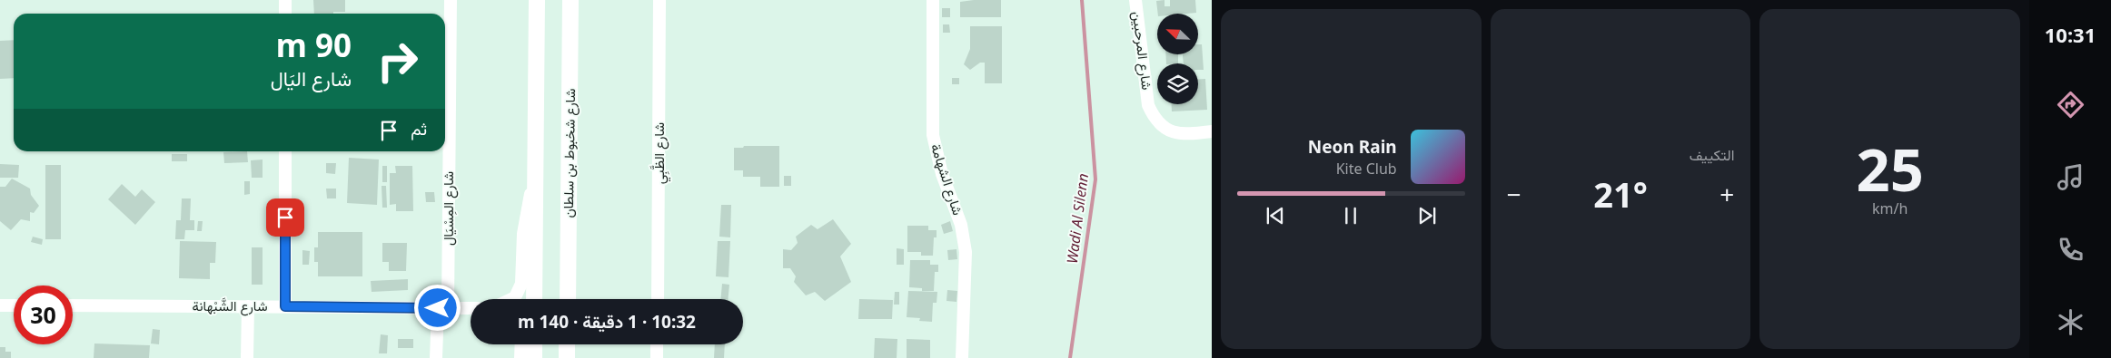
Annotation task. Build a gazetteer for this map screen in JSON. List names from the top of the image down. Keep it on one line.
{"streets":{"main road":["شارع شخبوط بن سلطان"],"street":["شارع المرحبين","شارع الظَّبِي","شارع الشهامة","شارع المِسْيَال","شارع الشَّبْهانة"]},"crossings":[["شارع المِسْيَال","شارع الشَّبْهانة"]],"water":["Wadi Al Silenn"],"north":"top left","page":{"tabs":"10:31","tile":[["25","km/h"],"التكييف"],"turn":["90 m","شارع اليَال"],"then":"ثم","song":["Neon Rain","Kite Club"],"heat":["−","21°","+"],"limit":"30","trip":"10:32 · 1 دقيقة · 140 m"}}
